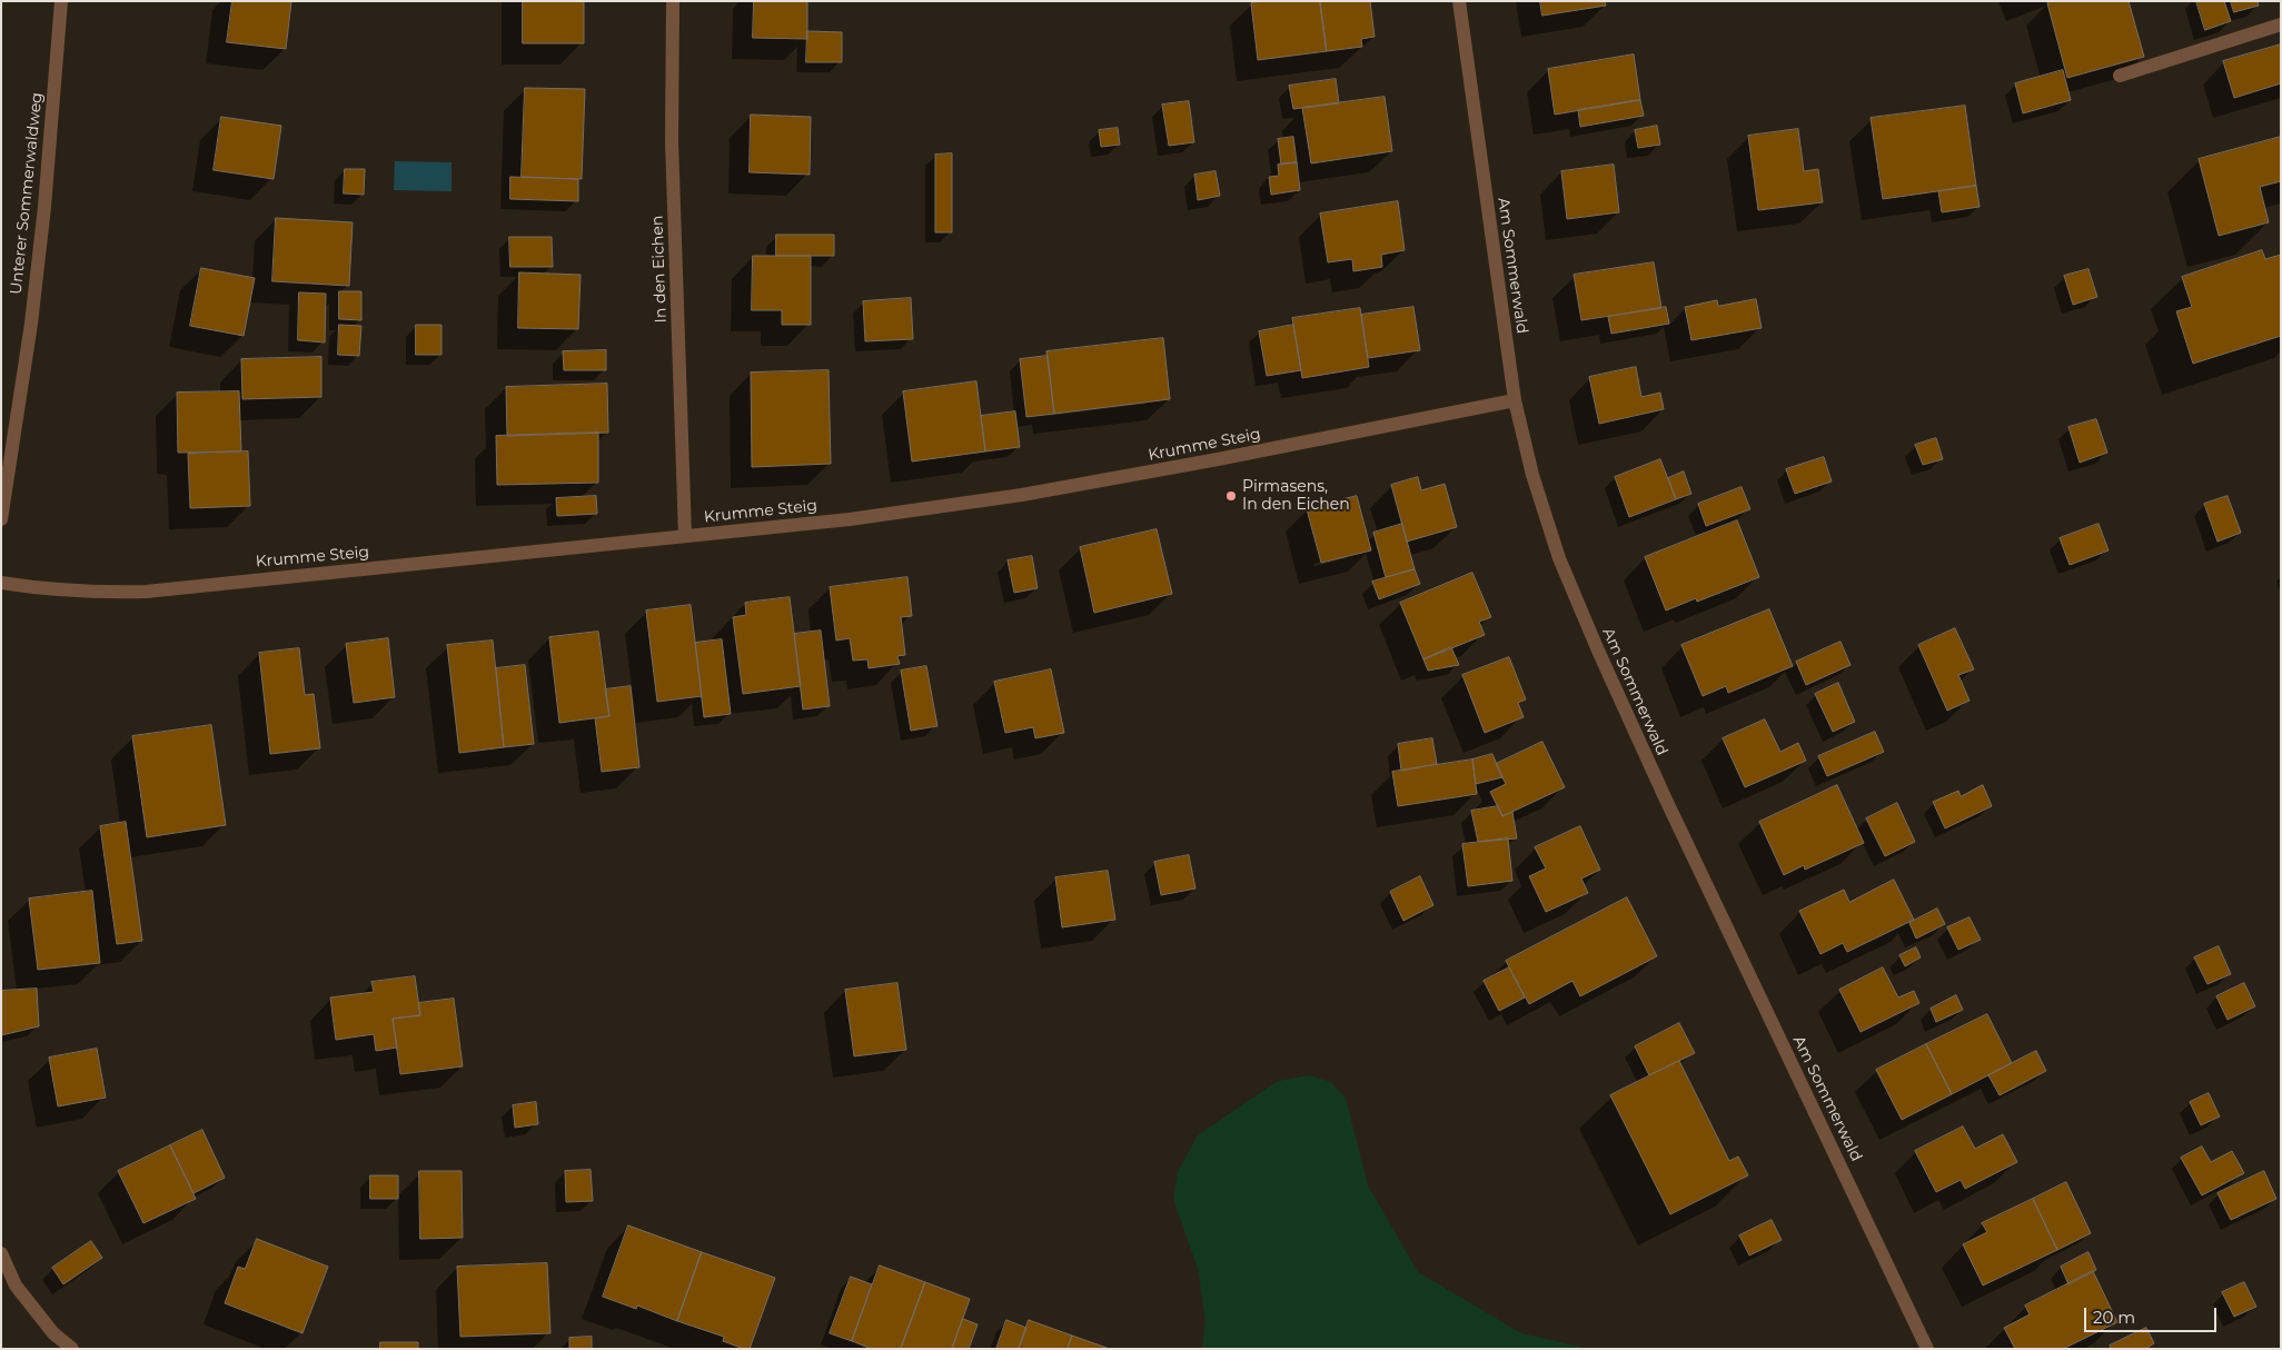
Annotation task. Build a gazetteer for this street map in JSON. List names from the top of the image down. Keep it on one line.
{"streets":{"street":["Unterer Sommerwaldweg","Am Sommerwald","In den Eichen","Krumme Steig"]},"crossings":[["Am Sommerwald","Krumme Steig"],["In den Eichen","Krumme Steig"]],"places":["Pirmasens, In den Eichen"],"scale_bar":"20 m"}
